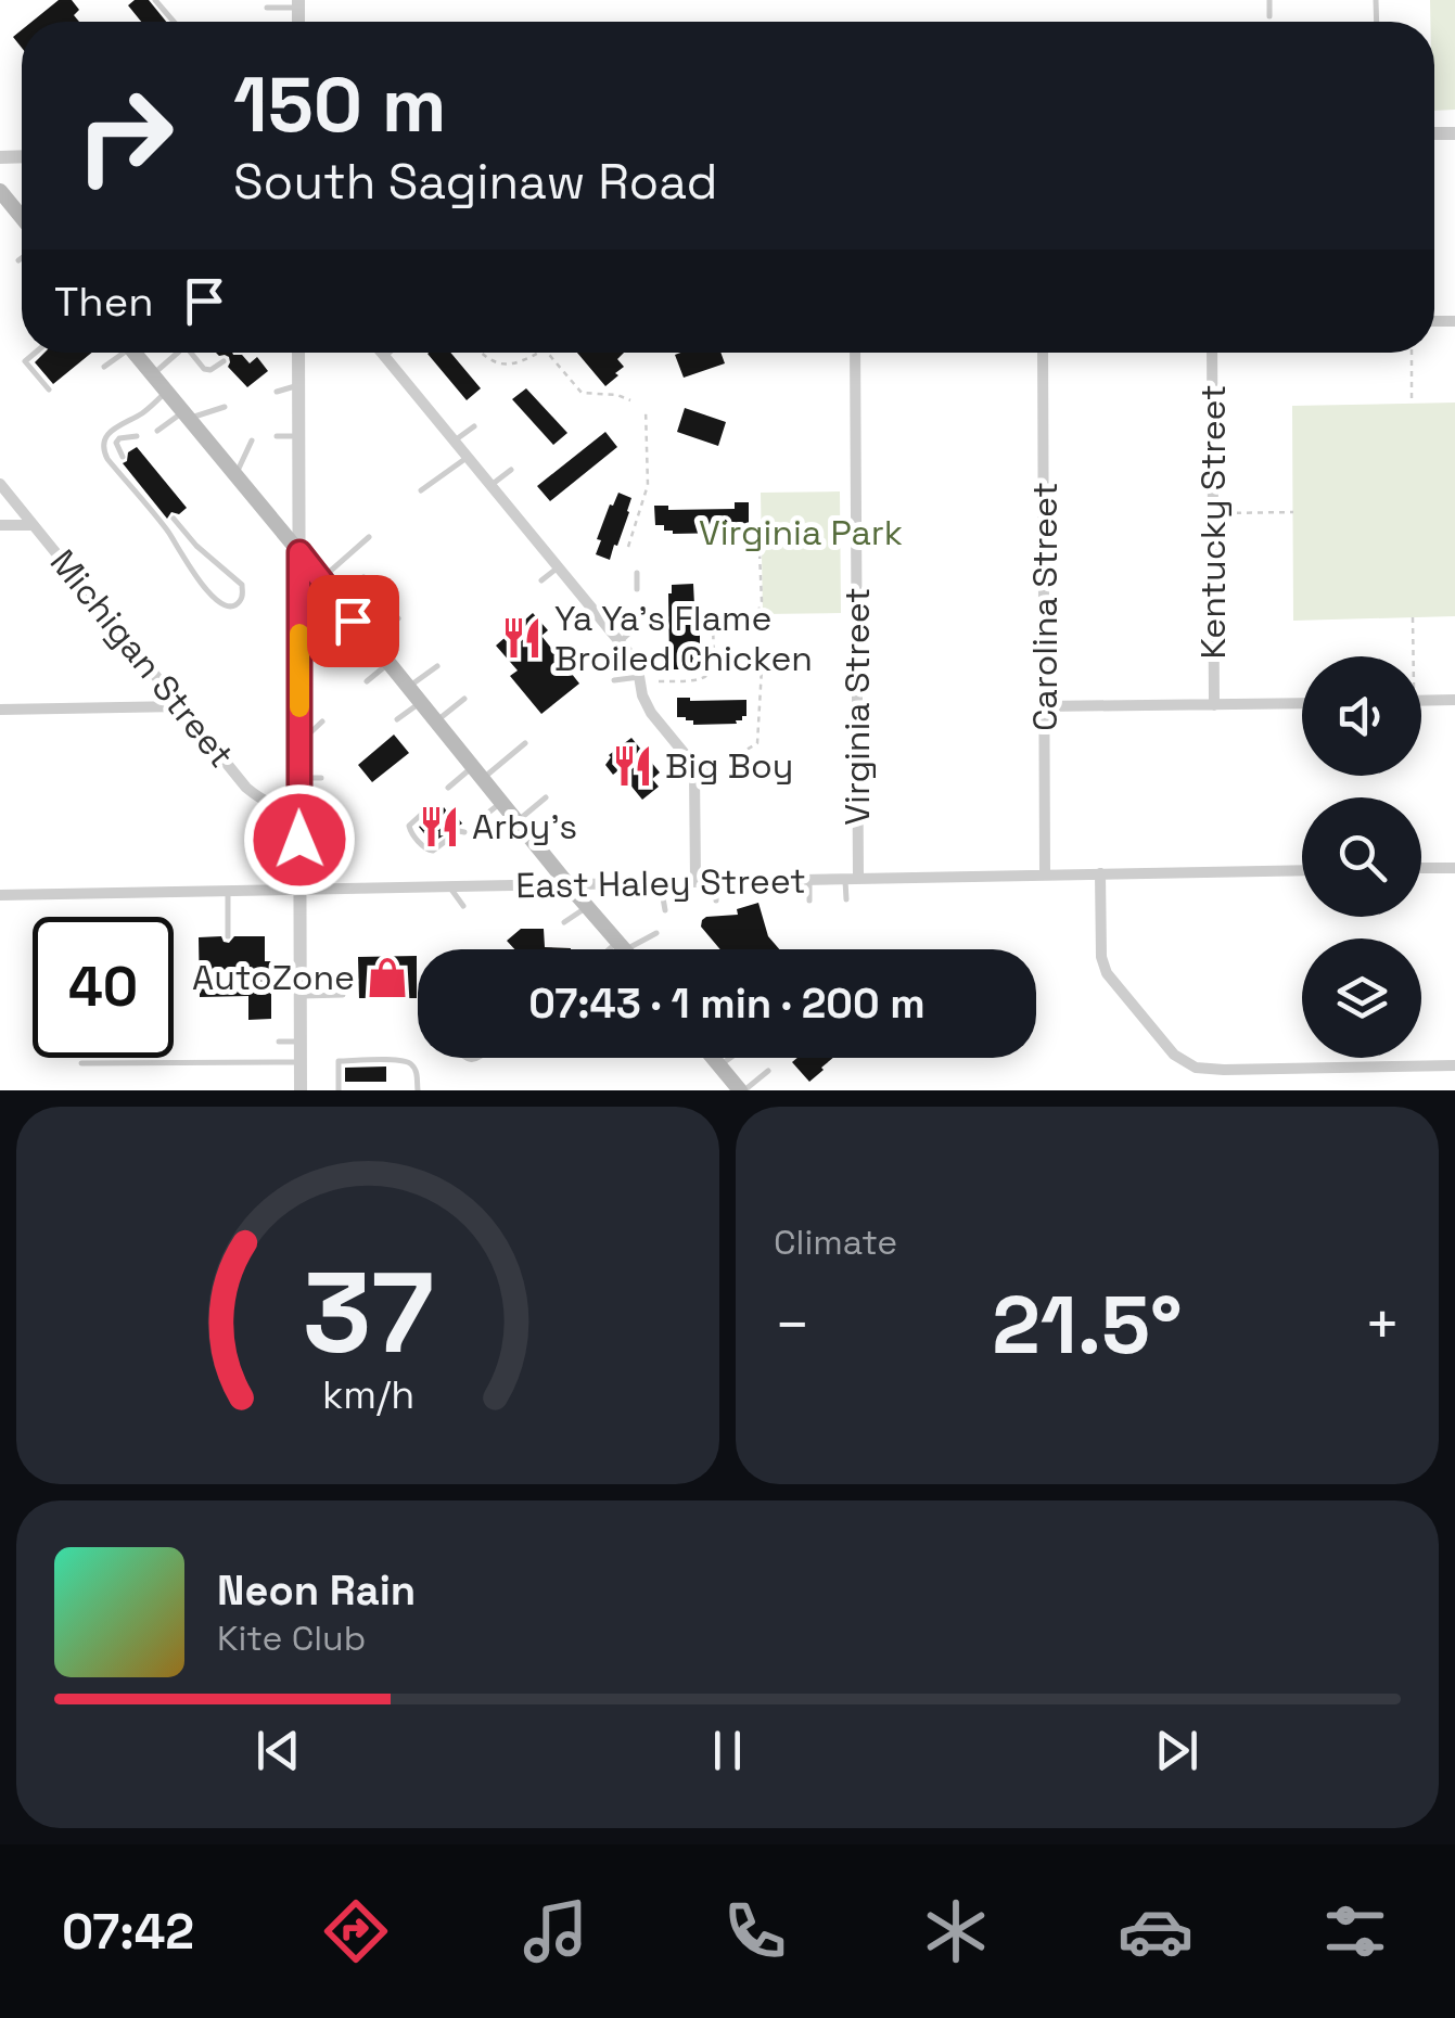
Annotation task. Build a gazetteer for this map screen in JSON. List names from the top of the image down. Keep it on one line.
{"streets":{"street":["Kentucky Street","Carolina Street","Michigan Street","Virginia Street","East Haley Street"]},"crossings":[["Carolina Street","East Haley Street"],["Virginia Street","East Haley Street"]],"parks":["Virginia Park"],"places":{"restaurant":["Ya Ya's Flame Broiled Chicken","Big Boy","Arby's"],"shop":["AutoZone"]},"page":{"turn":["150 m","South Saginaw Road"],"then":"Then","limit":"40","trip":"07:43 · 1 min · 200 m","tile":"Climate","heat":["−","21.5°","+"],"song":["Neon Rain","Kite Club"],"tabs":"07:42","gauge":["37","km/h"]}}
